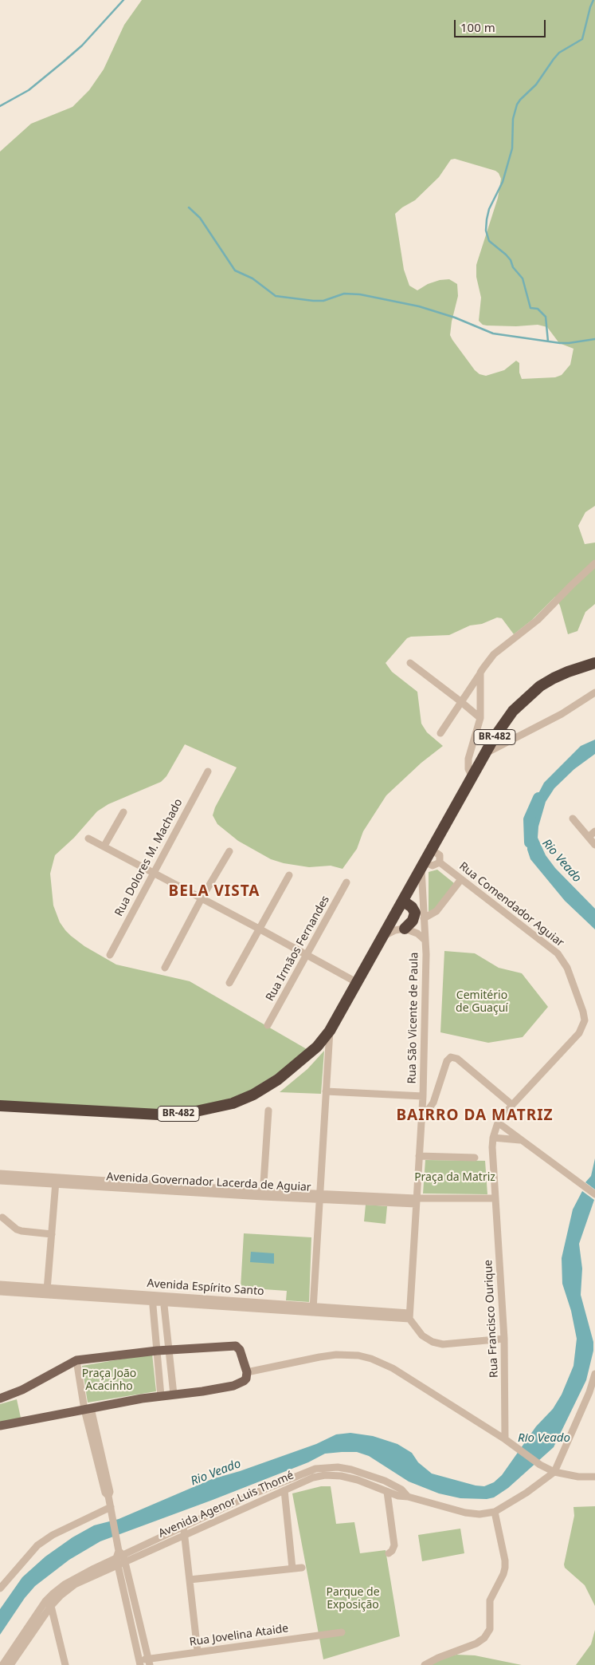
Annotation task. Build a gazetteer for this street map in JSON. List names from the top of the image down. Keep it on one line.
{"streets":{"highway":["BR-482"],"street":["Rua Dolores M. Machado","Rua Comendador Aguiar","Rua Irmãos Fernandes","Rua São Vicente de Paula","Avenida Governador Lacerda de Aguiar","Avenida Espírito Santo","Rua Francisco Ourique","Avenida Agenor Luis Thomé","Rua Jovelina Ataide"]},"crossings":[["BR-482","Rua São Vicente de Paula"],["Rua São Vicente de Paula","Avenida Governador Lacerda de Aguiar"],["Rua São Vicente de Paula","Avenida Espírito Santo"]],"districts":["BELA VISTA","BAIRRO DA MATRIZ"],"water":["Rio Veado"],"parks":["Cemitério de Guaçuí","Praça da Matriz","Praça João Acacinho","Parque de Exposição"],"scale_bar":"100 m"}
